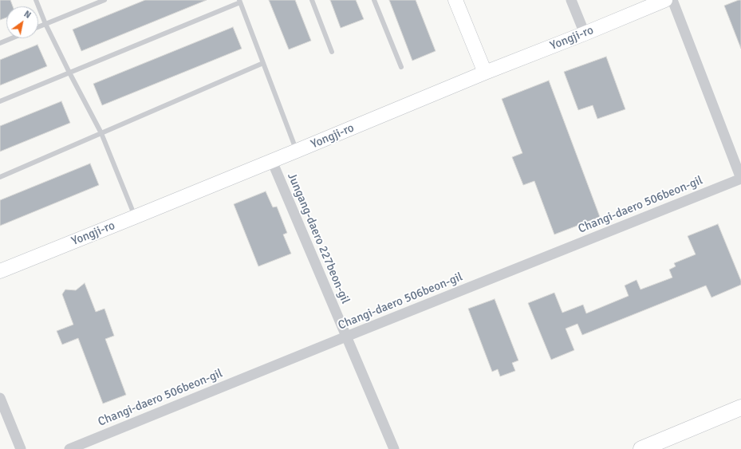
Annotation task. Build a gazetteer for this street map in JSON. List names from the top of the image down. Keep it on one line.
{"streets":{"main road":["Yongji-ro"],"street":["Changi-daero 506beon-gil","Jungang-daero 227beon-gil"]},"crossings":[["Yongji-ro","Jungang-daero 227beon-gil"],["Changi-daero 506beon-gil","Jungang-daero 227beon-gil"]],"north":"top right"}
